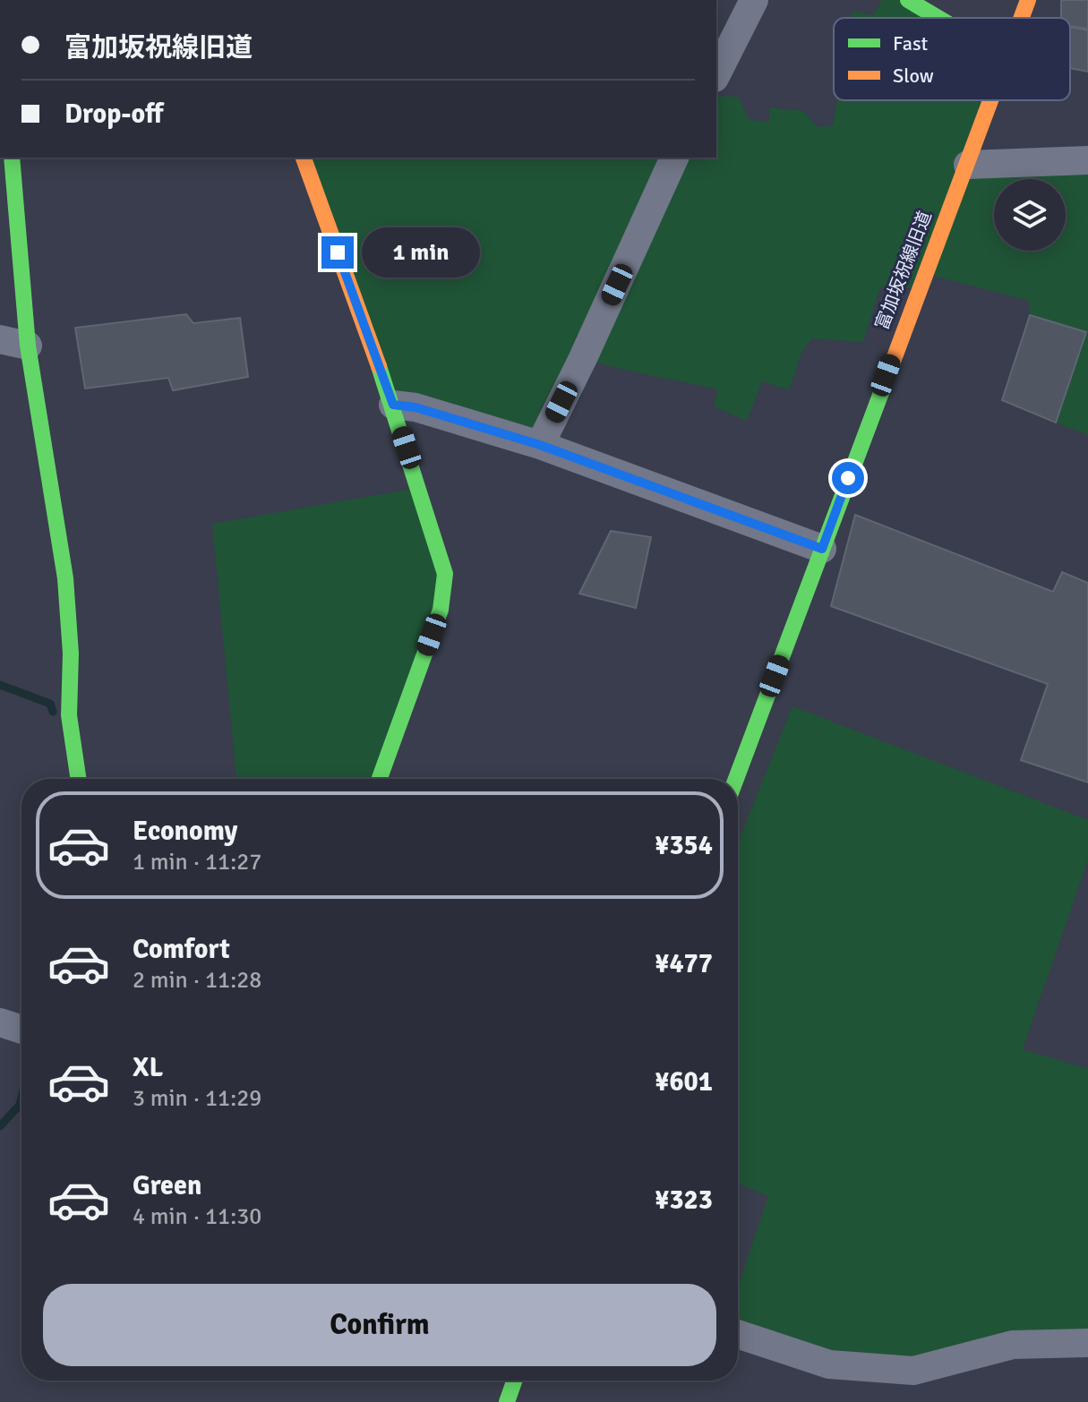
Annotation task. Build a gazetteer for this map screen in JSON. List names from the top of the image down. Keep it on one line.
{"streets":{"street":["富加坂祝線旧道"]},"legend":["Fast","Slow"],"page":{"banner":["富加坂祝線旧道","Drop-off"],"bubble":"1 min","list":[{"name":"Economy","note":"1 min · 11:27","value":"¥354"},{"name":"Comfort","note":"2 min · 11:28","value":"¥477"},{"name":"XL","note":"3 min · 11:29","value":"¥601"},{"name":"Green","note":"4 min · 11:30","value":"¥323"}],"buttons":"Confirm"}}
